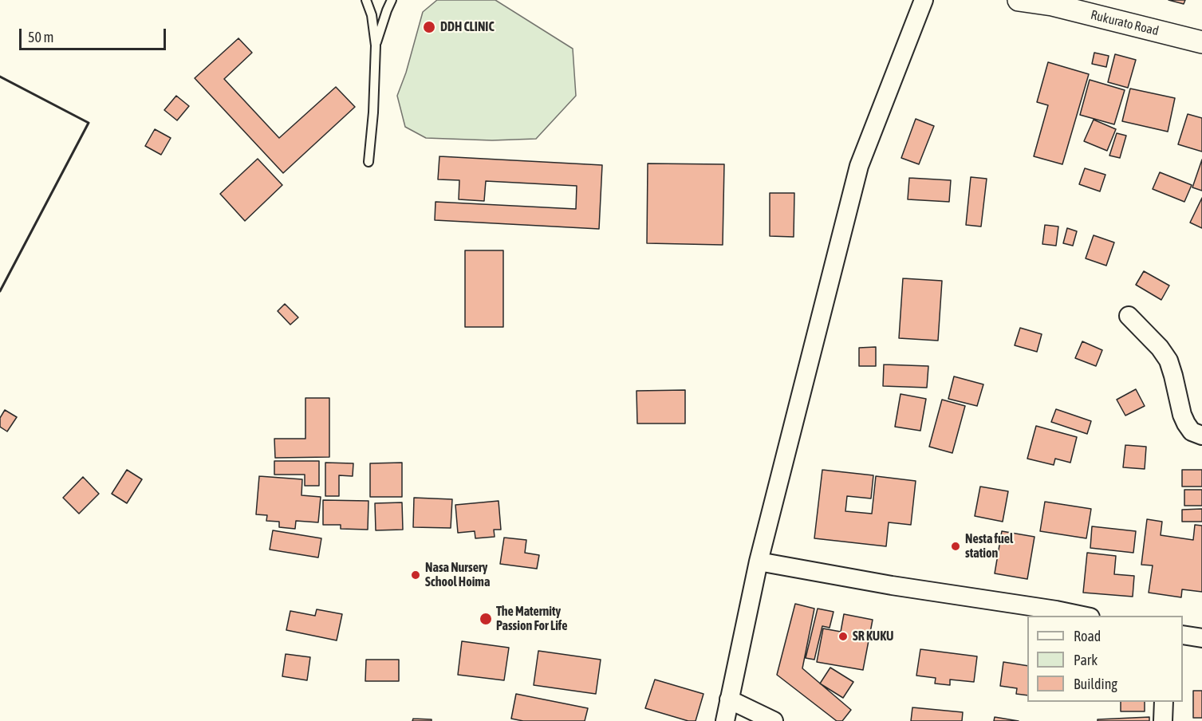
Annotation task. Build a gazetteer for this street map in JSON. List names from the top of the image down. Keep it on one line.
{"streets":{"street":["Rukurato Road"]},"places":["DDH CLINIC","Nesta fuel station","Nasa Nursery School Hoima","The Maternity Passion For Life","SR KUKU"],"legend":["Road","Park","Building"],"scale_bar":"50 m"}
